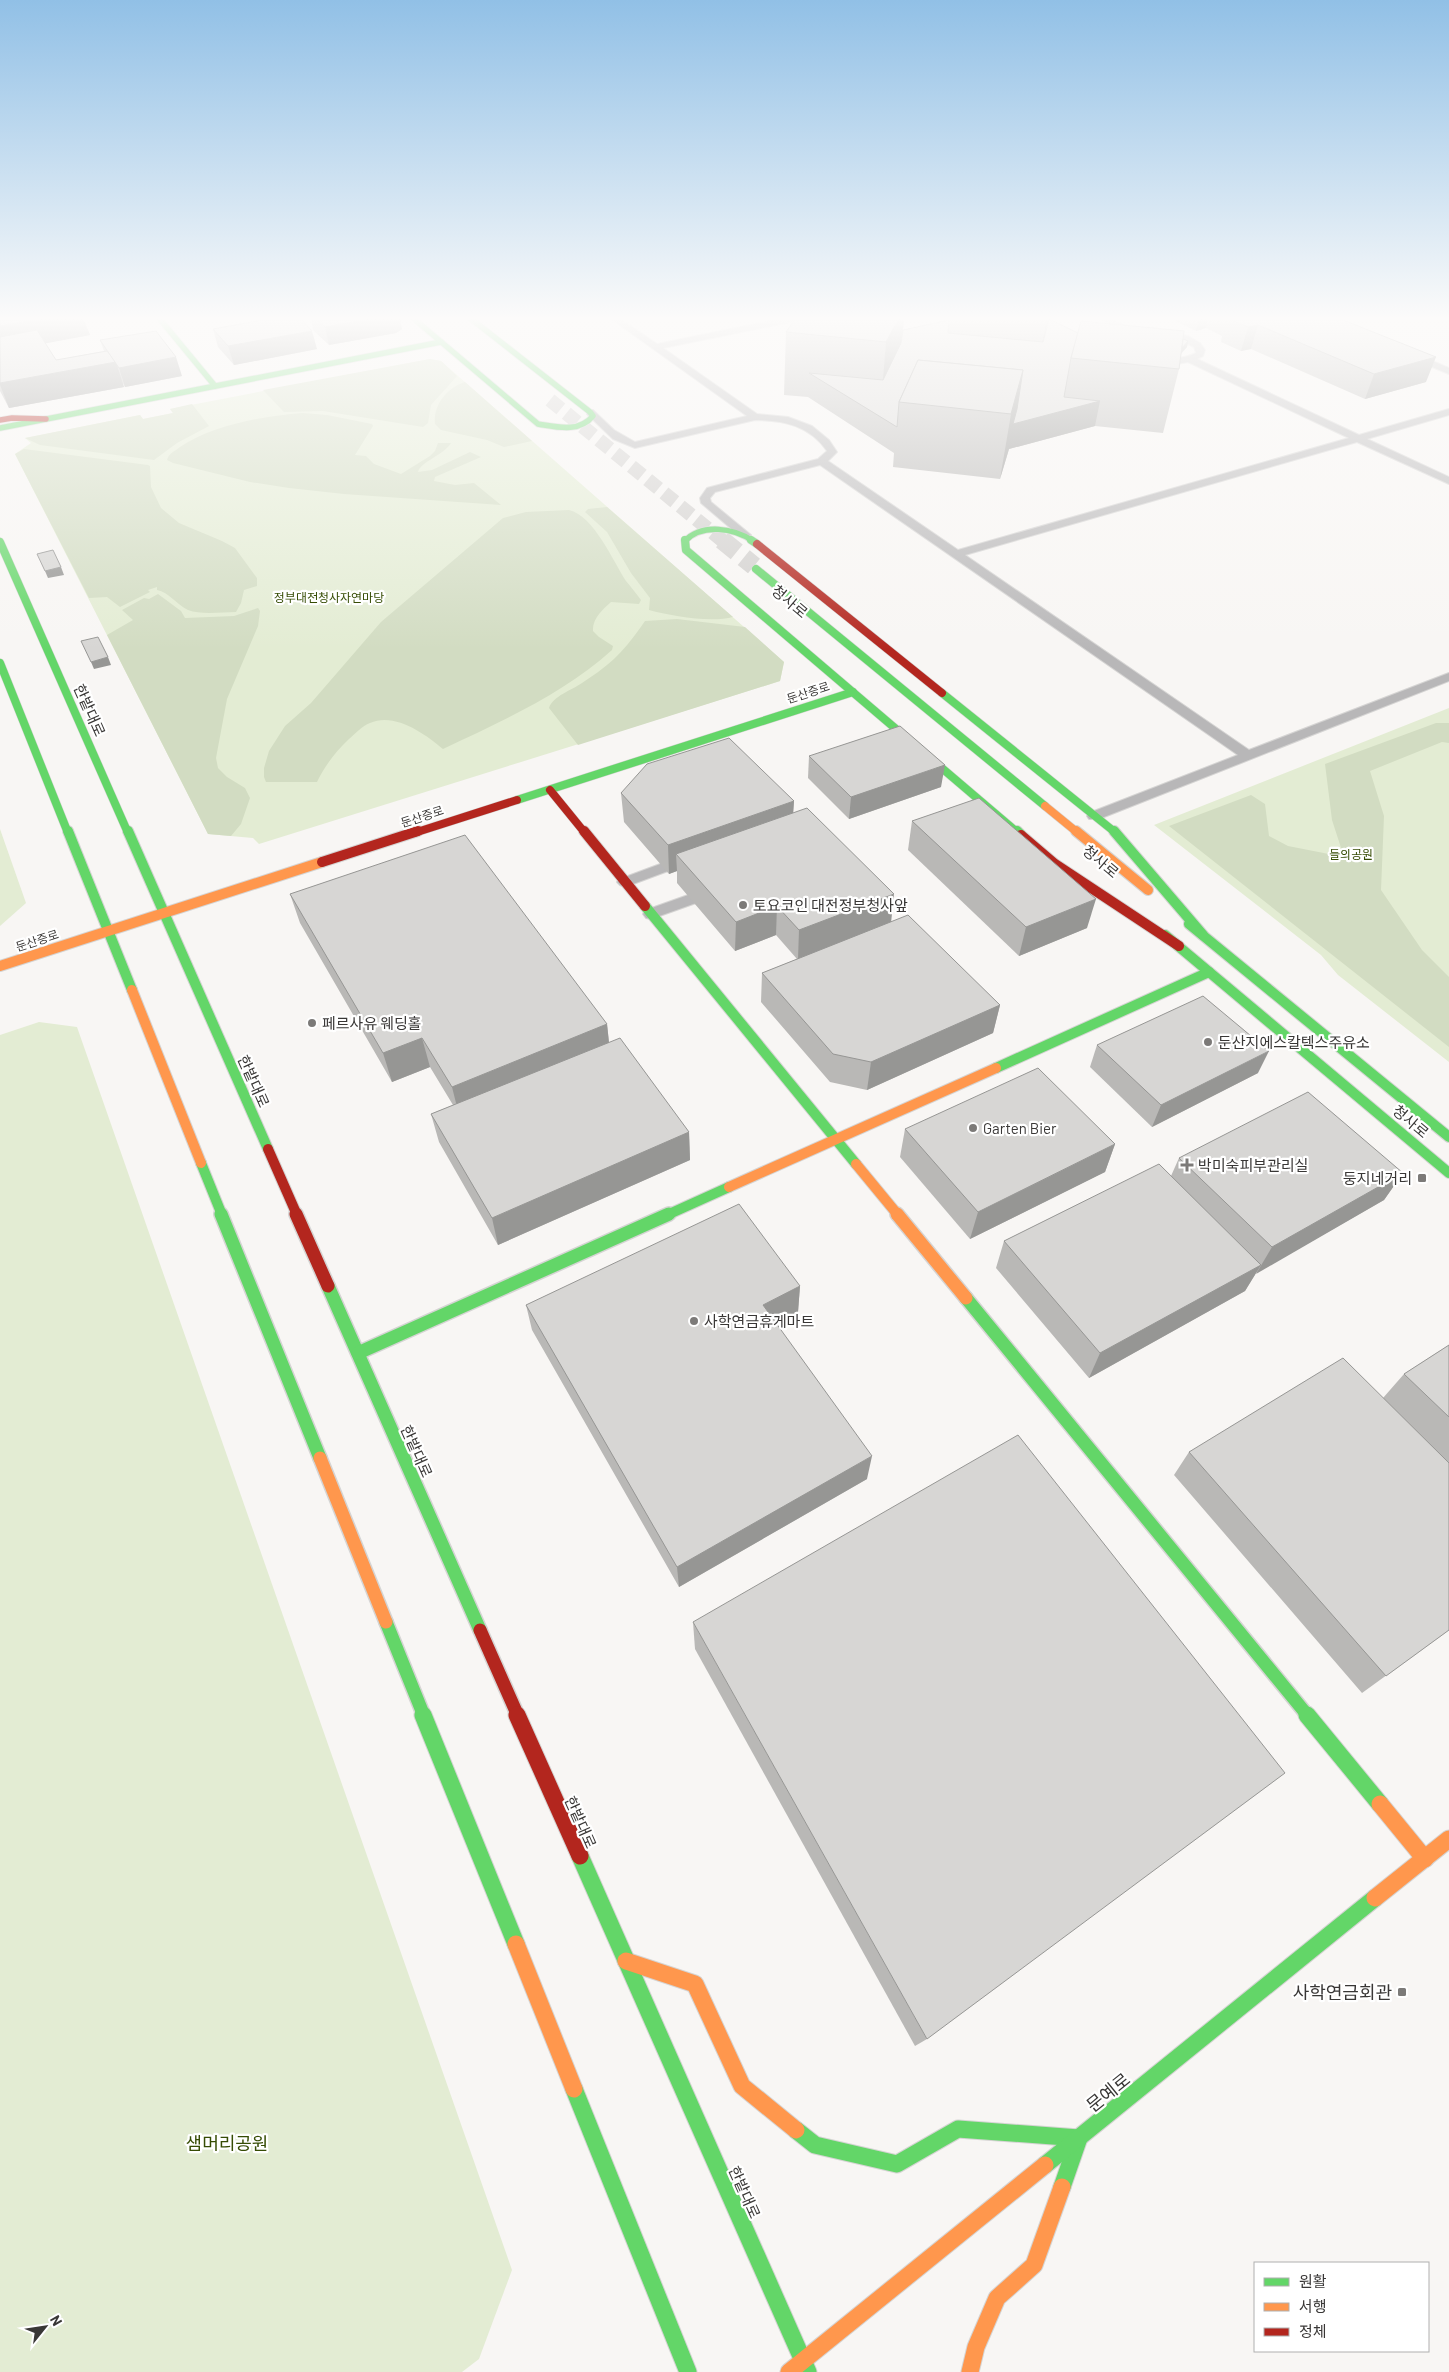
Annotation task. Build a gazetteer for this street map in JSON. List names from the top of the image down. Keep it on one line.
{"streets":{"street":["청사로","둔산중로","한밭대로","문예로"]},"crossings":[["둔산중로","한밭대로"],["한밭대로","문예로"]],"parks":["정부대전청사자연마당","들의공원","샘머리공원"],"places":{"other":["토요코인 대전정부청사앞","페르사유 웨딩홀","둔산지에스칼텍스주유소","Garten Bier","사학연금휴게마트"],"health":["박미숙피부관리실"],"transit":["둥지네거리","사학연금회관"]},"legend":["원활","서행","정체"],"north":"top right"}
